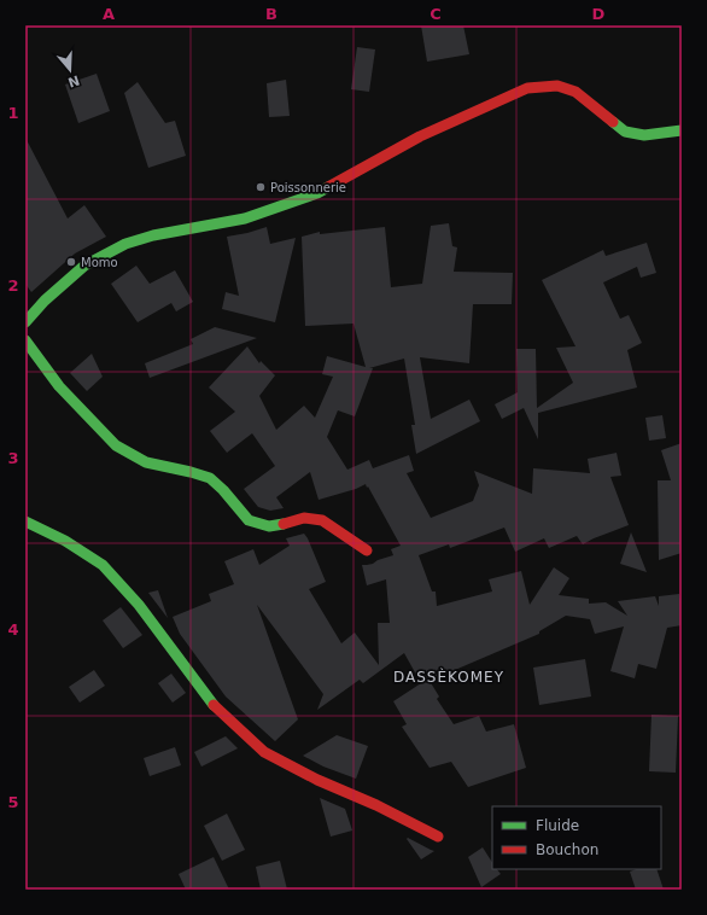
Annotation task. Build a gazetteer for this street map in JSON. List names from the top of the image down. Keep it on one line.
{"districts":["DASSÈKOMEY"],"places":["Poissonnerie","Momo"],"legend":["Fluide","Bouchon"],"north":"bottom","grid":{"columns":["A","B","C","D"],"rows":["1","2","3","4","5"]}}
